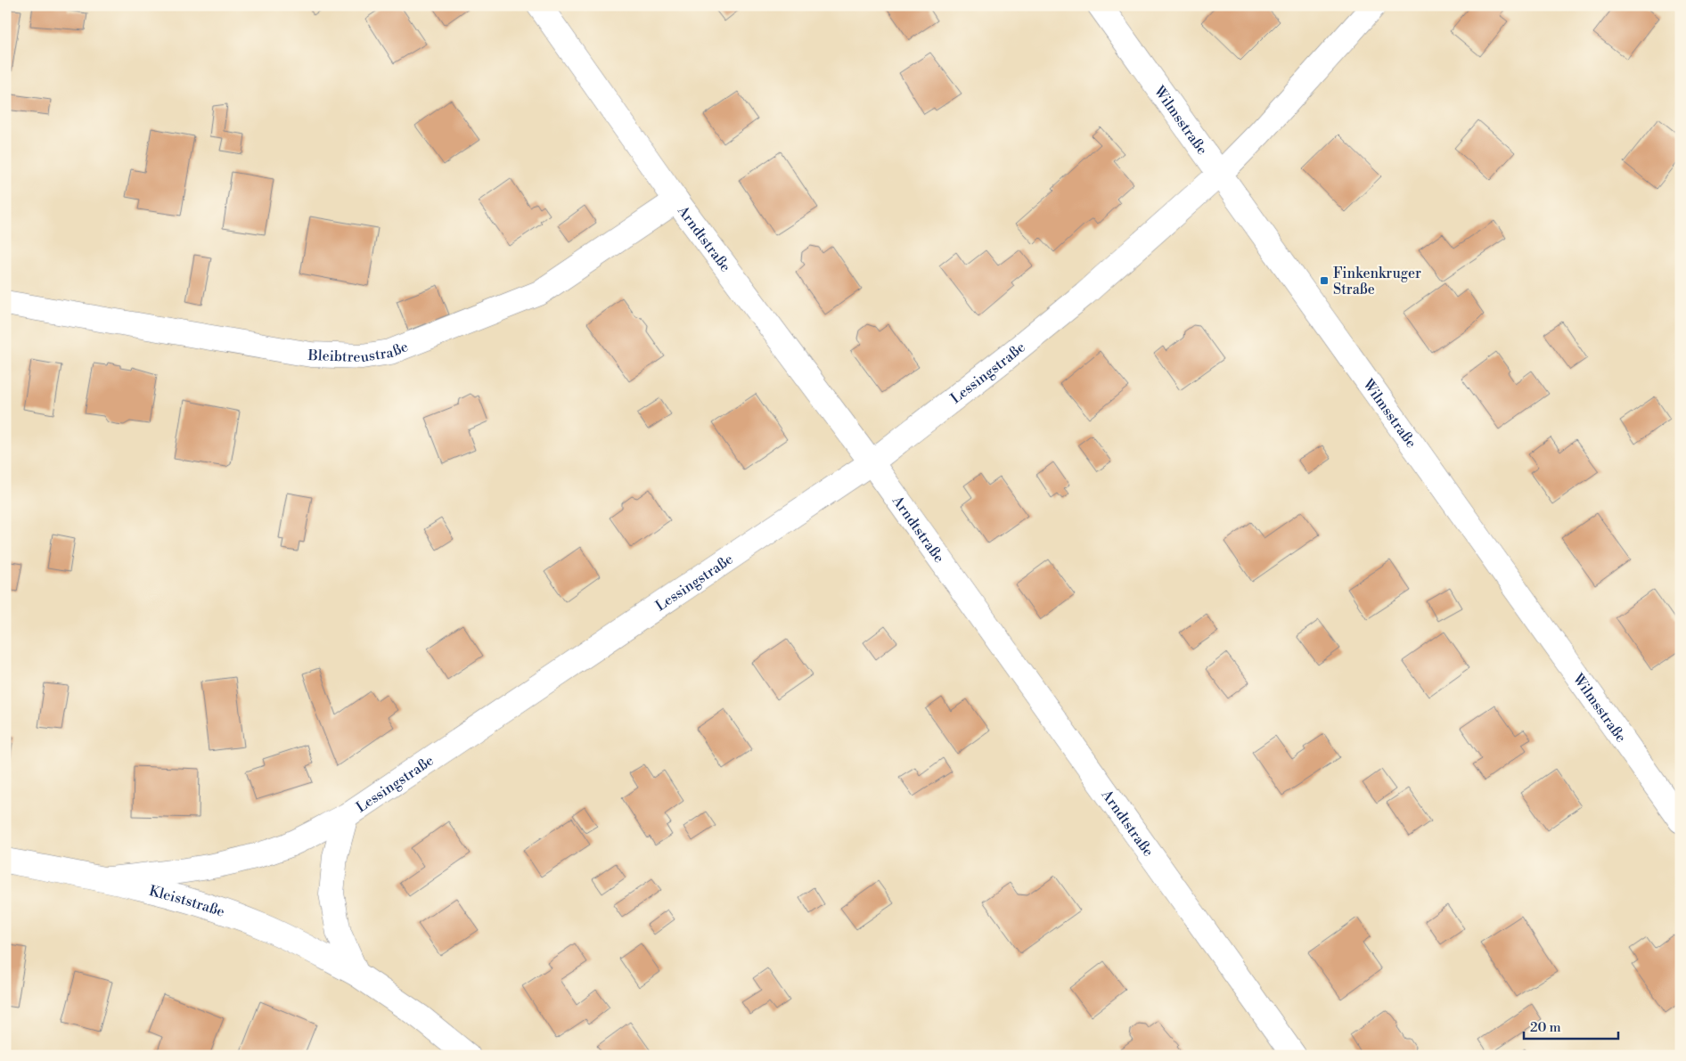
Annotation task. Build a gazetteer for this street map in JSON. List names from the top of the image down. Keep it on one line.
{"streets":{"street":["Wilmsstraße","Arndtstraße","Bleibtreustraße","Lessingstraße","Kleiststraße"]},"crossings":[["Wilmsstraße","Lessingstraße"],["Arndtstraße","Bleibtreustraße"],["Arndtstraße","Lessingstraße"],["Lessingstraße","Kleiststraße"]],"places":{"transit":["Finkenkruger Straße"]},"scale_bar":"20 m"}
